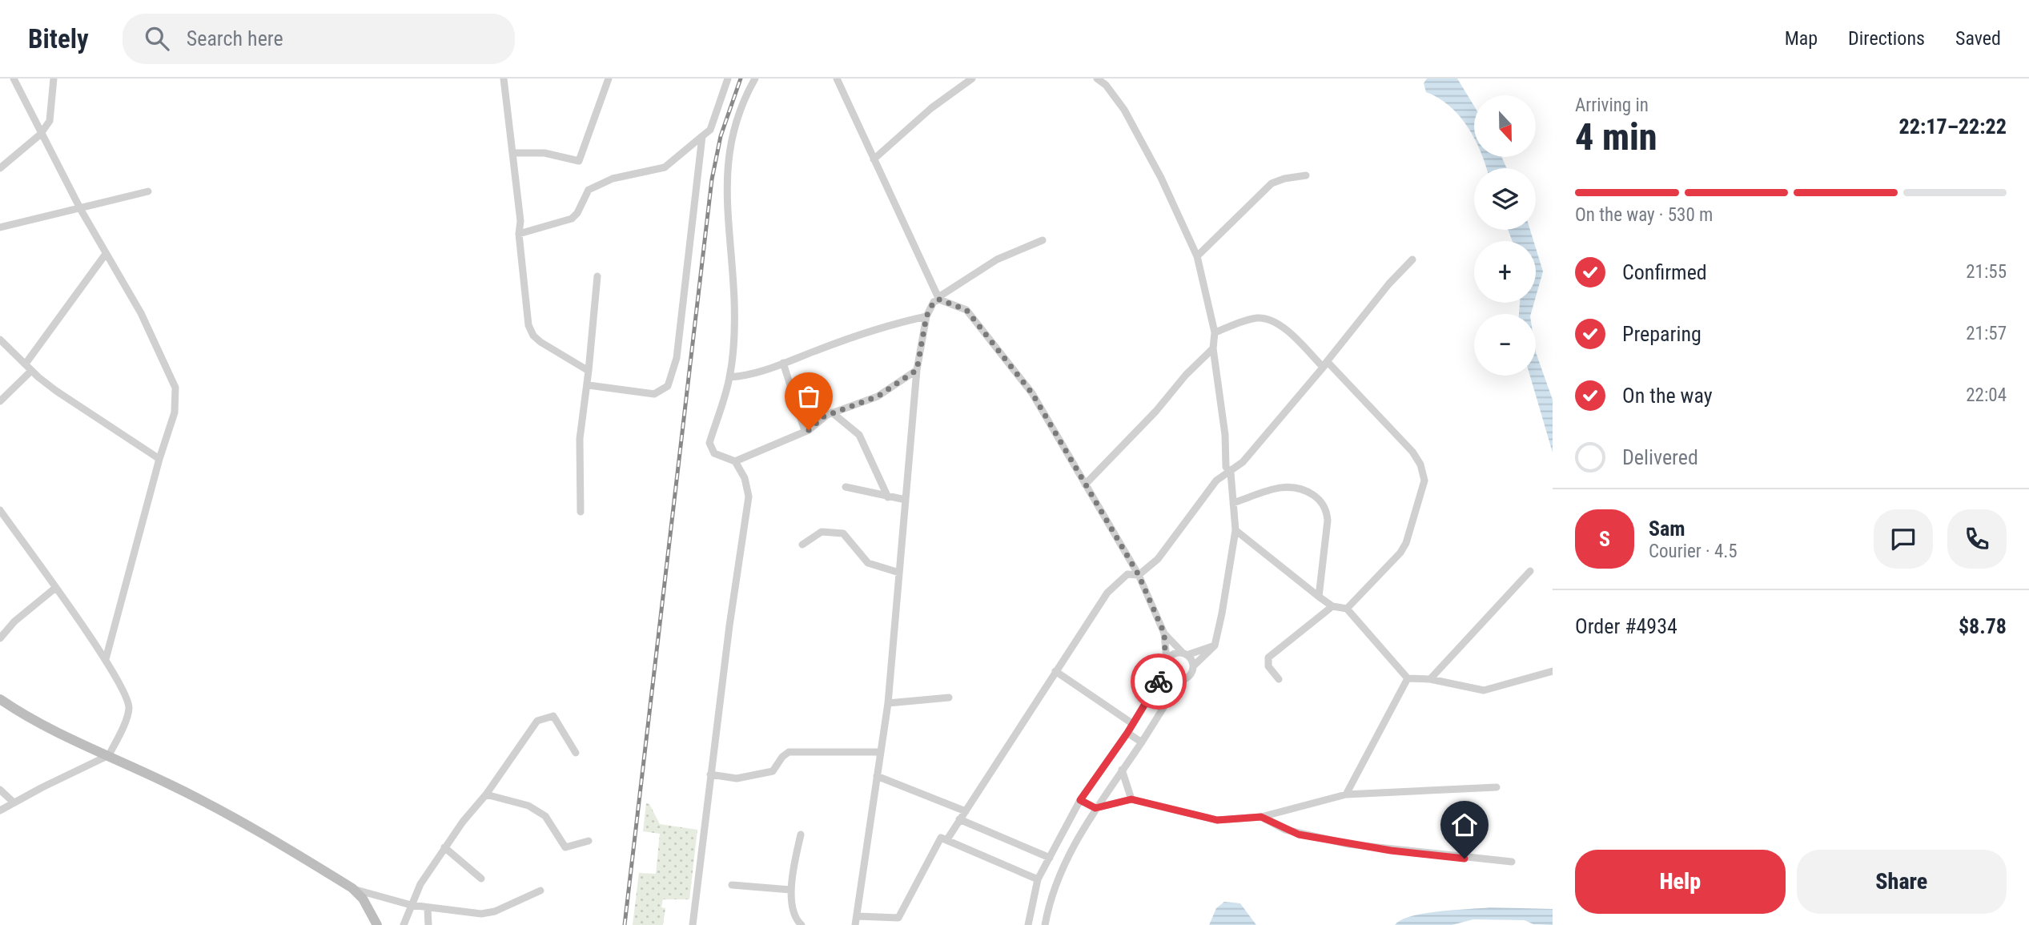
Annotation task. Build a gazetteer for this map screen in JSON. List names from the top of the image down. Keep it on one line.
{"north":"bottom","page":{"header":"Bitely","search":"Search here","nav":["Map","Directions","Saved"],"heading":["4 min","Arriving in","22:17–22:22"],"panel":["Sam","Courier · 4.5","Order #4934","$8.78"],"map_buttons":["+","−"],"bar":"On the way · 530 m","list":[["Confirmed","21:55"],["Preparing","21:57"],["On the way","22:04"],"Delivered"],"round":"S","buttons":["Help","Share"]}}
